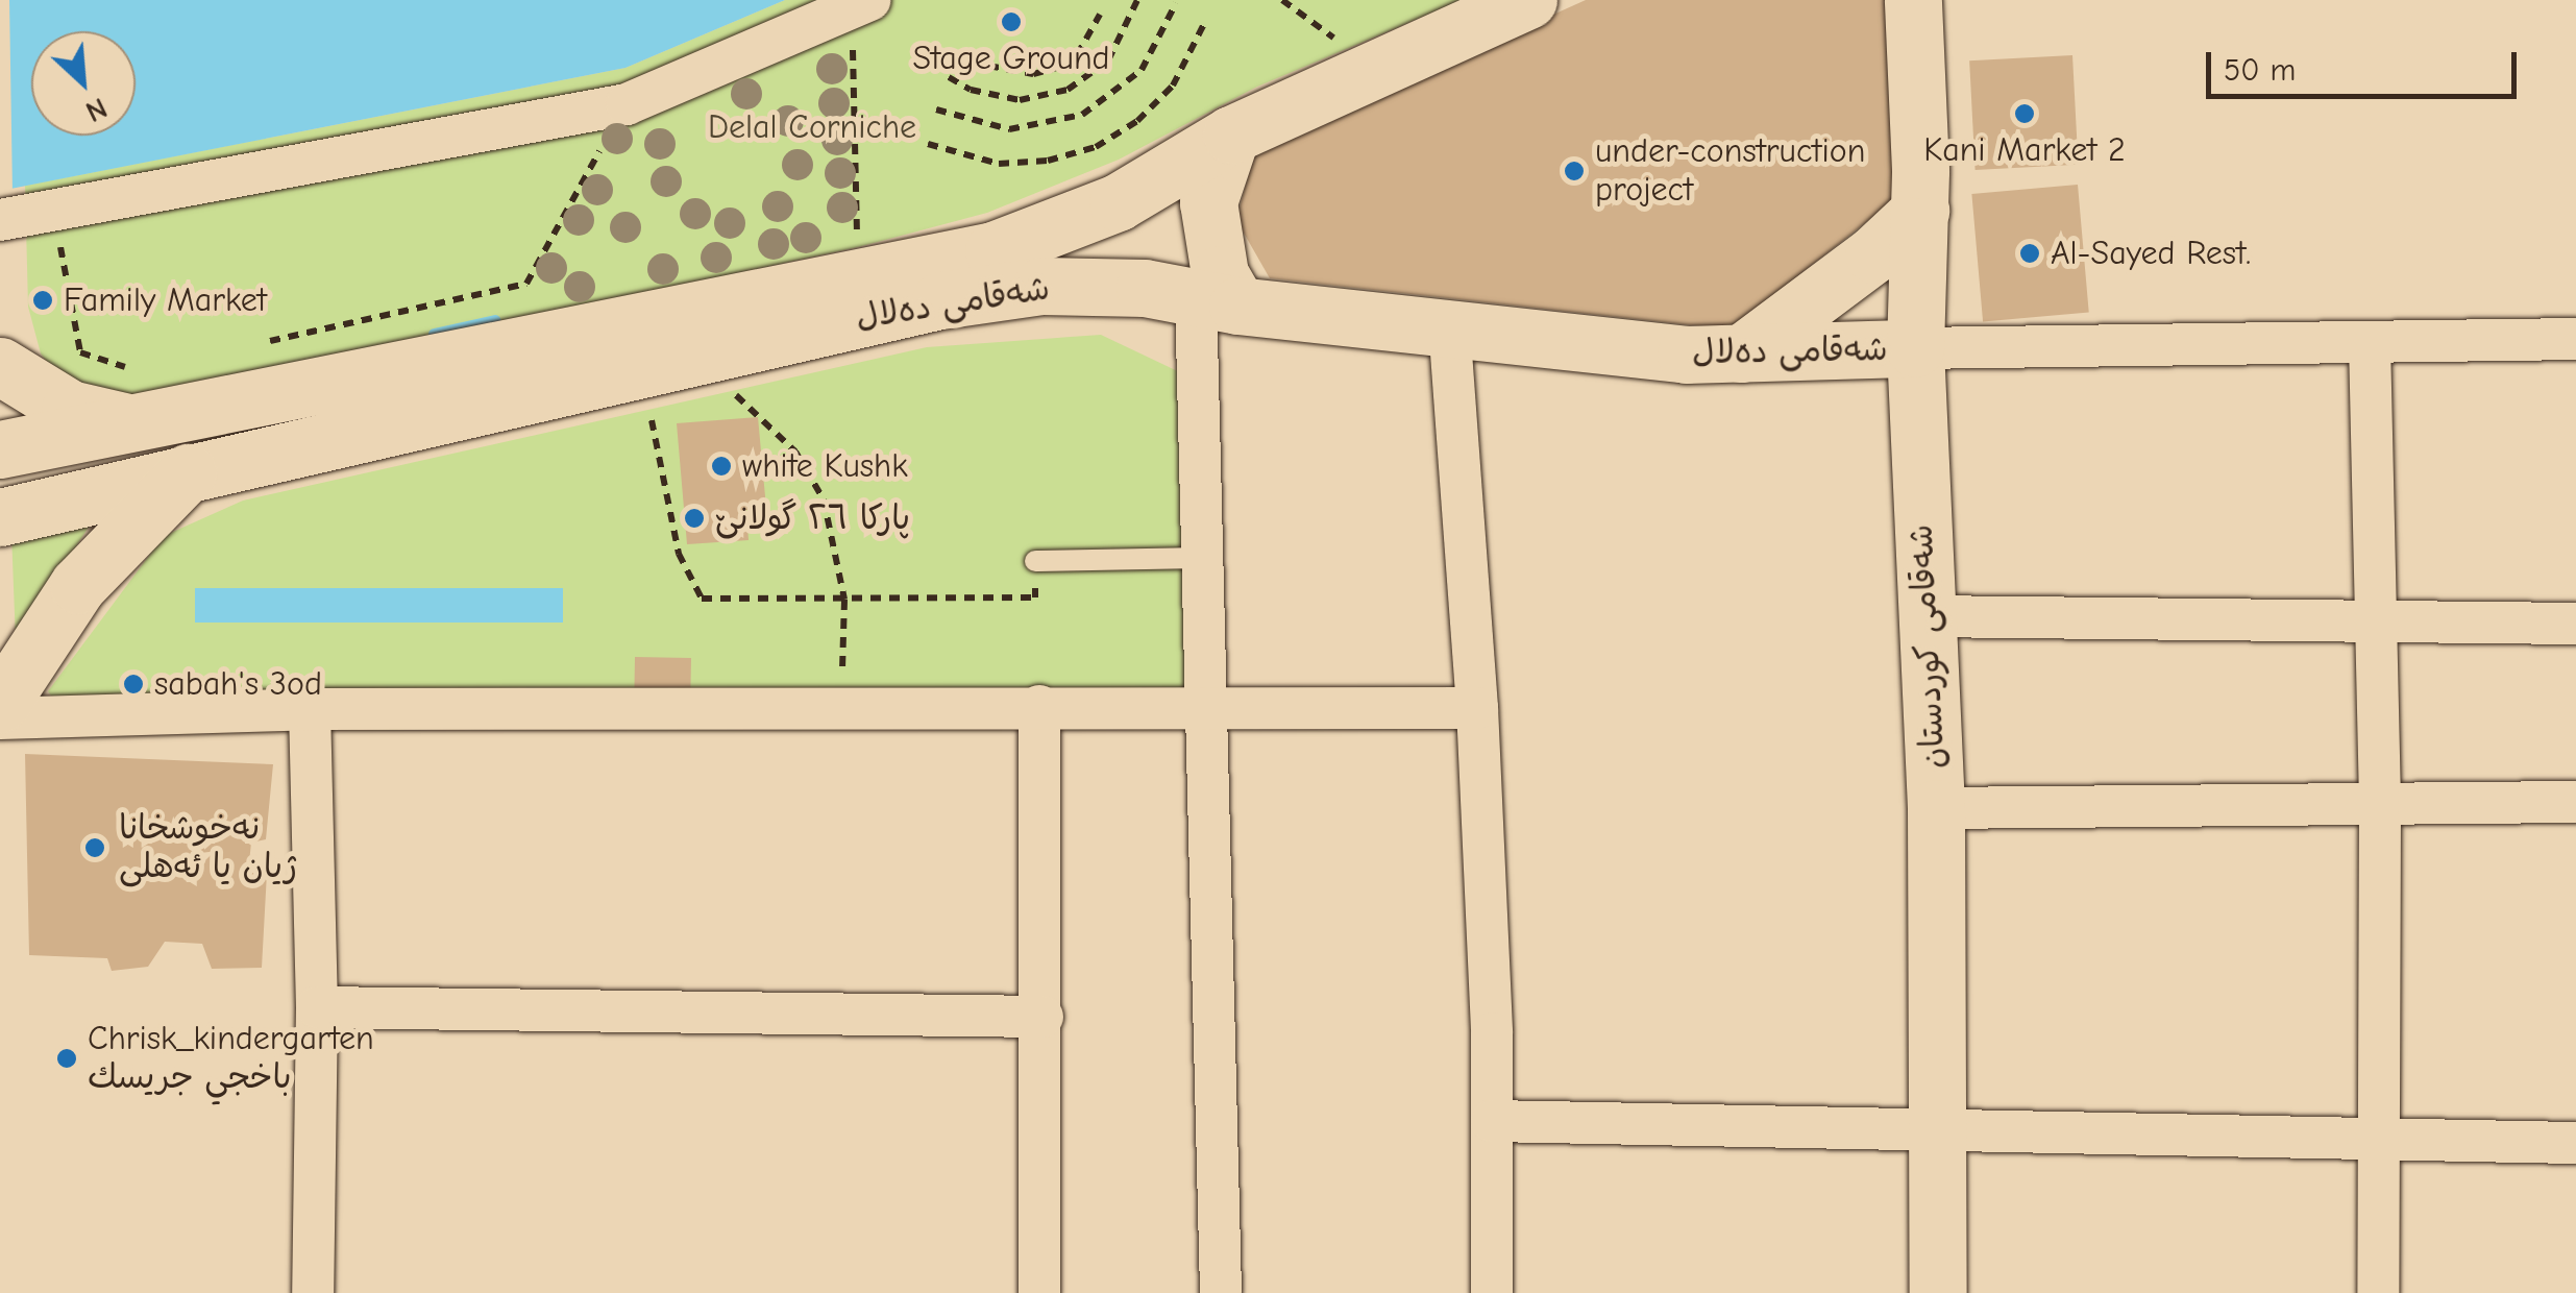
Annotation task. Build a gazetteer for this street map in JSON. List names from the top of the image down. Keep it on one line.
{"streets":{"main road":["شەقامی دەلال","شەقامی کوردستان"]},"crossings":[["شەقامی دەلال","شەقامی کوردستان"]],"parks":["Delal Corniche"],"places":["Stage Ground","Kani Market 2","under-construction project","Al-Sayed Rest.","Family Market","white Kushk","پارکا ٢٦ گولانێ","sabah's 3od","نەخوشخانا ژيان يا ئەهلى","Chrisk_kindergarten باخجي جريسك"],"scale_bar":"50 m","north":"bottom right"}
